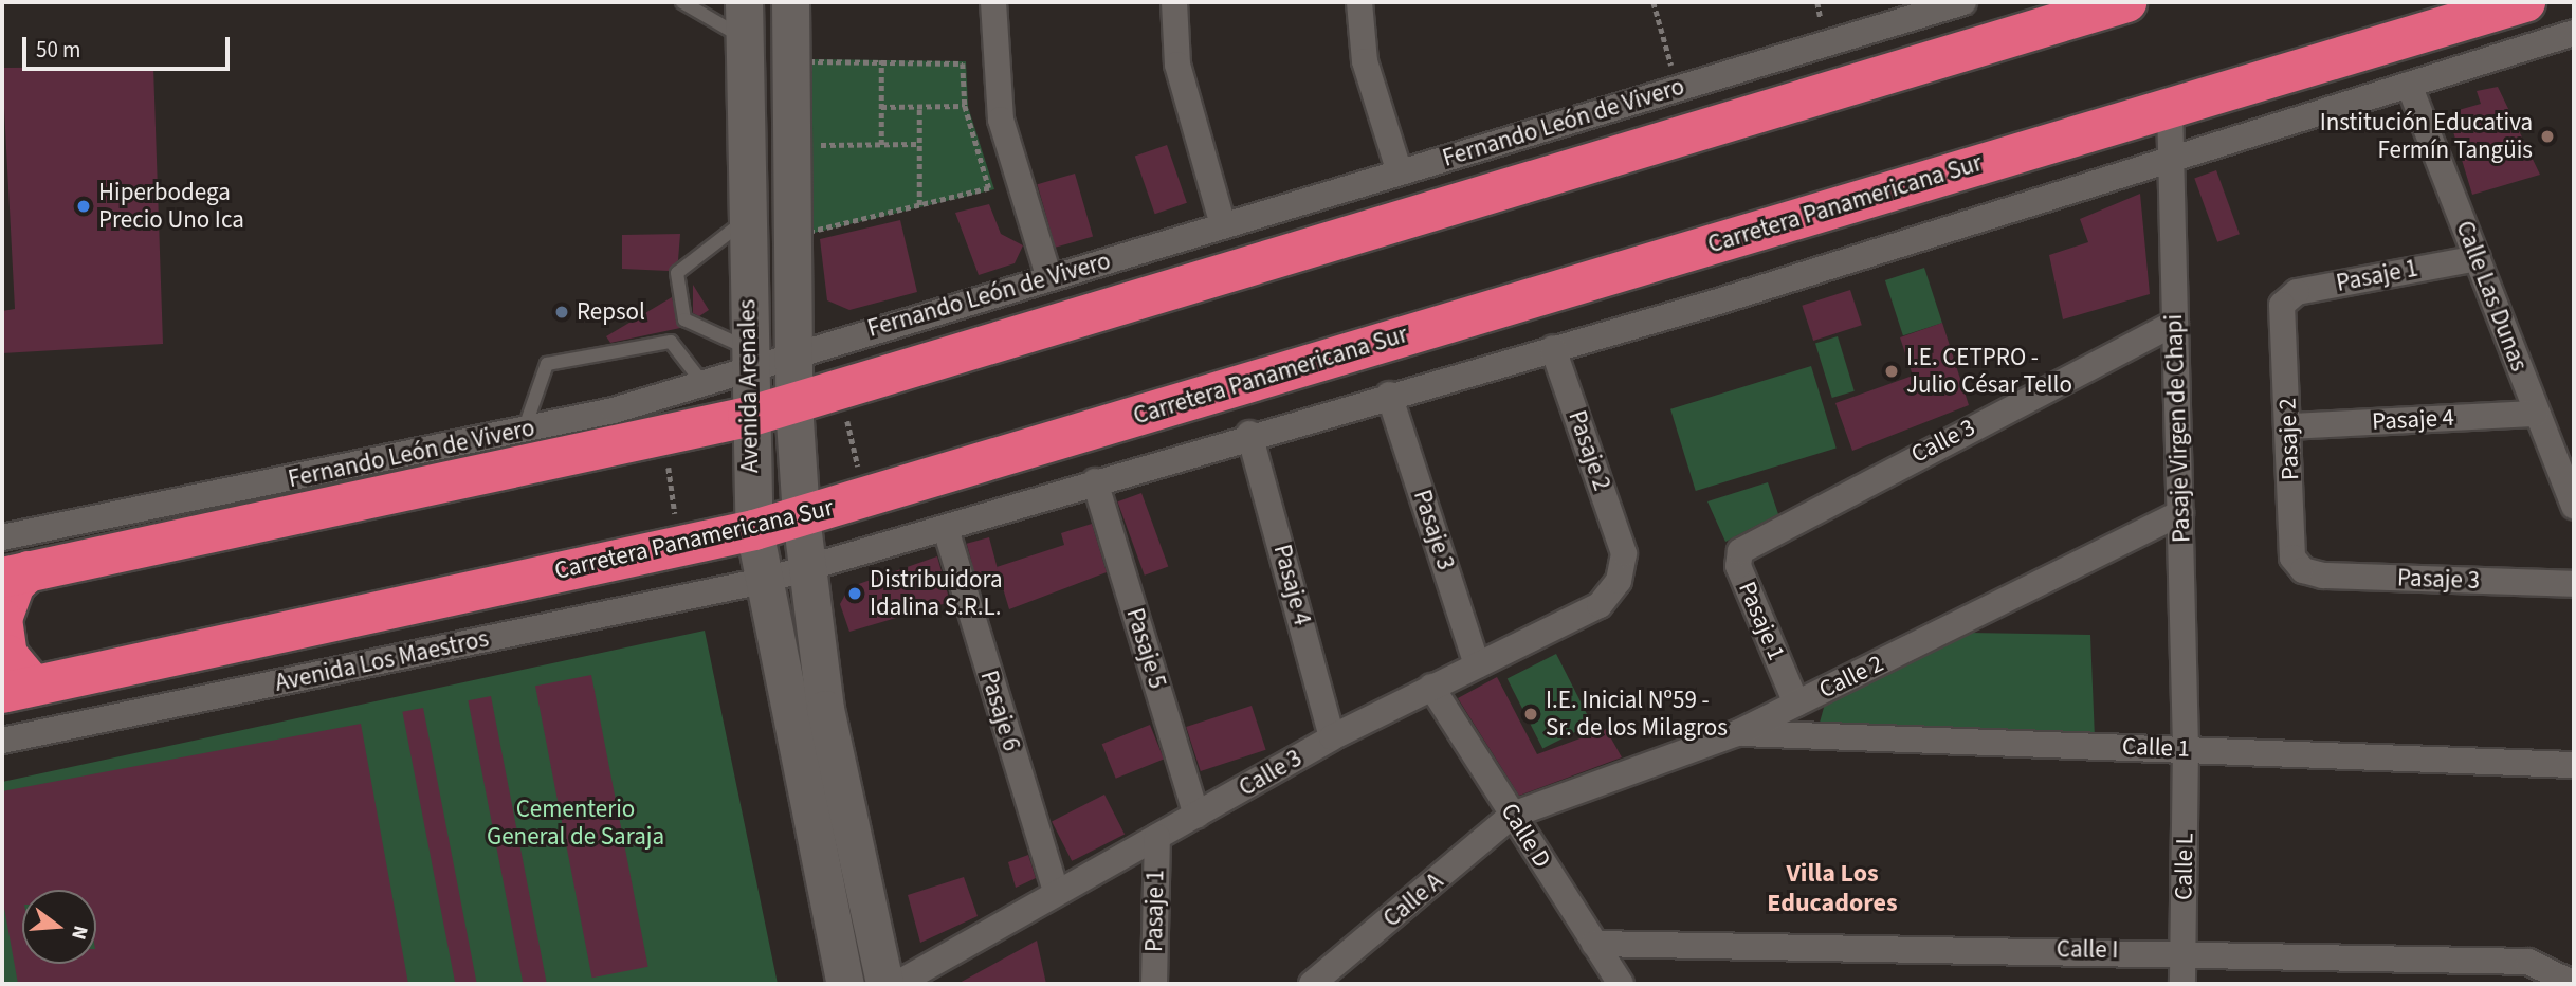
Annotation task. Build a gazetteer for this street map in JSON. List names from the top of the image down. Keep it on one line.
{"streets":{"highway":["Carretera Panamericana Sur"],"street":["Fernando León de Vivero","Pasaje 1","Calle Las Dunas","Avenida Arenales","Pasaje 4","Pasaje Virgen de Chapi","Pasaje 2","Calle 3","Pasaje 3","Pasaje 5","Avenida Los Maestros","Calle 2","Pasaje 6","Calle 1","Calle D","Calle L","Calle A","Calle I"]},"crossings":[["Fernando León de Vivero","Avenida Arenales"],["Carretera Panamericana Sur","Calle Las Dunas"],["Carretera Panamericana Sur","Avenida Arenales"],["Carretera Panamericana Sur","Pasaje 4"],["Carretera Panamericana Sur","Pasaje Virgen de Chapi"],["Carretera Panamericana Sur","Pasaje 2"],["Carretera Panamericana Sur","Pasaje 3"],["Carretera Panamericana Sur","Pasaje 5"],["Carretera Panamericana Sur","Avenida Los Maestros"],["Carretera Panamericana Sur","Pasaje 6"],["Pasaje 1","Calle Las Dunas"],["Pasaje 1","Pasaje 2"],["Pasaje 1","Calle 3"],["Pasaje 1","Calle 2"],["Calle Las Dunas","Pasaje 4"],["Avenida Arenales","Avenida Los Maestros"],["Pasaje 4","Pasaje 2"],["Pasaje 4","Calle 3"],["Pasaje Virgen de Chapi","Calle 3"],["Pasaje Virgen de Chapi","Calle 2"],["Pasaje Virgen de Chapi","Calle 1"],["Pasaje Virgen de Chapi","Calle L"],["Pasaje 2","Calle 3"],["Pasaje 2","Pasaje 3"],["Calle 3","Pasaje 3"],["Calle 3","Pasaje 5"],["Calle 3","Pasaje 6"],["Calle 3","Calle D"],["Calle 2","Calle 1"],["Calle 2","Calle D"],["Calle 2","Calle A"],["Calle 1","Calle L"],["Calle D","Calle A"],["Calle D","Calle I"],["Calle L","Calle I"]],"districts":["Villa Los Educadores"],"parks":["Cementerio General de Saraja"],"places":["Institución Educativa Fermín Tangüis","Hiperbodega Precio Uno Ica","Repsol","I.E. CETPRO - Julio César Tello","Distribuidora Idalina S.R.L.","I.E. Inicial Nº59 - Sr. de los Milagros"],"scale_bar":"50 m","north":"right"}
